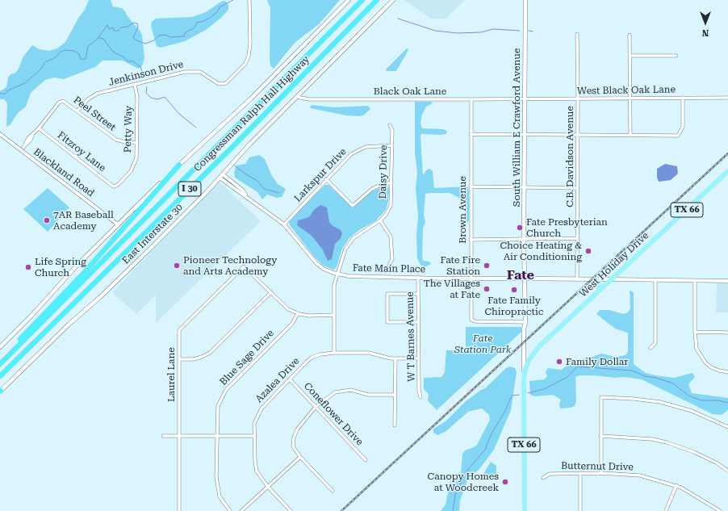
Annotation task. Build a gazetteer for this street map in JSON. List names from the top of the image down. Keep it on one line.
{"streets":{"highway":["Congressman Ralph Hall Highway","I 30"],"main road":["South William E Crawford Avenue","TX 66","East Interstate 30","West Holiday Drive","Fate Main Place"],"street":["Jenkinson Drive","West Black Oak Lane","Black Oak Lane","Peel Street","Petty Way","Fitzroy Lane","C.B. Davidson Avenue","Daisy Drive","Blackland Road","Larkspur Drive","Brown Avenue","W T Barnes Avenue","Blue Sage Drive","Laurel Lane","Azalea Drive","Coneflower Drive","Butternut Drive"]},"crossings":[["Jenkinson Drive","Peel Street"],["Jenkinson Drive","Petty Way"],["West Black Oak Lane","Black Oak Lane"],["West Black Oak Lane","South William E Crawford Avenue"],["West Black Oak Lane","C.B. Davidson Avenue"],["Black Oak Lane","South William E Crawford Avenue"],["Black Oak Lane","Brown Avenue"],["Black Oak Lane","East Interstate 30"],["Peel Street","Petty Way"],["Peel Street","Fitzroy Lane"],["South William E Crawford Avenue","Brown Avenue"],["South William E Crawford Avenue","TX 66"],["South William E Crawford Avenue","West Holiday Drive"],["South William E Crawford Avenue","Fate Main Place"],["Petty Way","Fitzroy Lane"],["C.B. Davidson Avenue","Fate Main Place"],["Daisy Drive","Larkspur Drive"],["Daisy Drive","Fate Main Place"],["Daisy Drive","Azalea Drive"],["Larkspur Drive","Fate Main Place"],["Brown Avenue","Fate Main Place"],["TX 66","West Holiday Drive"],["East Interstate 30","Fate Main Place"],["West Holiday Drive","Fate Main Place"],["Fate Main Place","W T Barnes Avenue"],["W T Barnes Avenue","Azalea Drive"],["Azalea Drive","Coneflower Drive"]],"districts":["Fate"],"parks":["Fate Station Park"],"places":["7AR Baseball Academy","Fate Presbyterian Church","Choice Heating & Air Conditioning","Pioneer Technology and Arts Academy","Fate Fire Station","Life Spring Church","The Villages at Fate","Fate Family Chiropractic","Family Dollar","Canopy Homes at Woodcreek"],"north":"bottom"}
